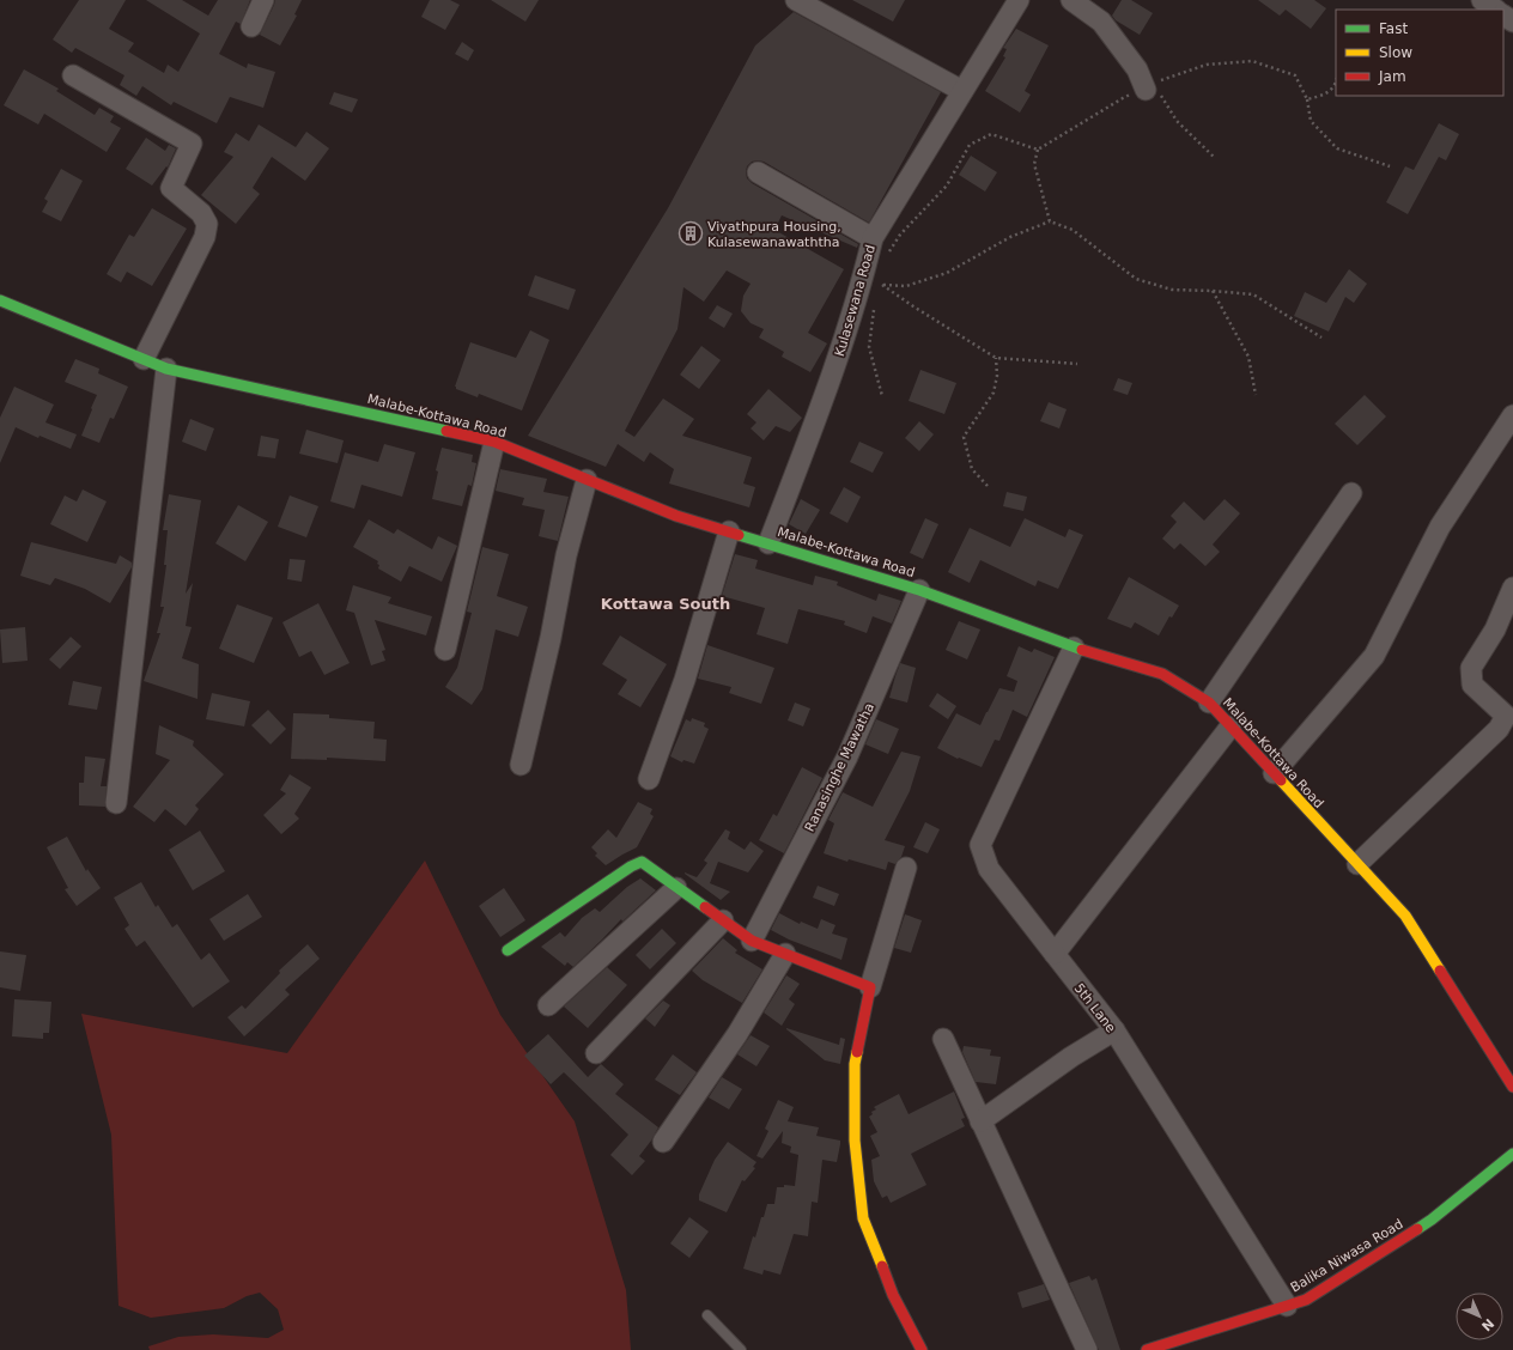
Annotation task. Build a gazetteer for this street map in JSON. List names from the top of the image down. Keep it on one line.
{"streets":{"main road":["Malabe-Kottawa Road","Balika Niwasa Road"],"street":["Kulasewana Road","Ranasinghe Mawatha","5th Lane"]},"crossings":[["Kulasewana Road","Malabe-Kottawa Road"],["Malabe-Kottawa Road","Ranasinghe Mawatha"],["Malabe-Kottawa Road","5th Lane"],["5th Lane","Balika Niwasa Road"]],"districts":["Kottawa South"],"places":{"building":["Viyathpura Housing, Kulasewanawaththa"]},"legend":["Fast","Slow","Jam"],"north":"bottom right"}
